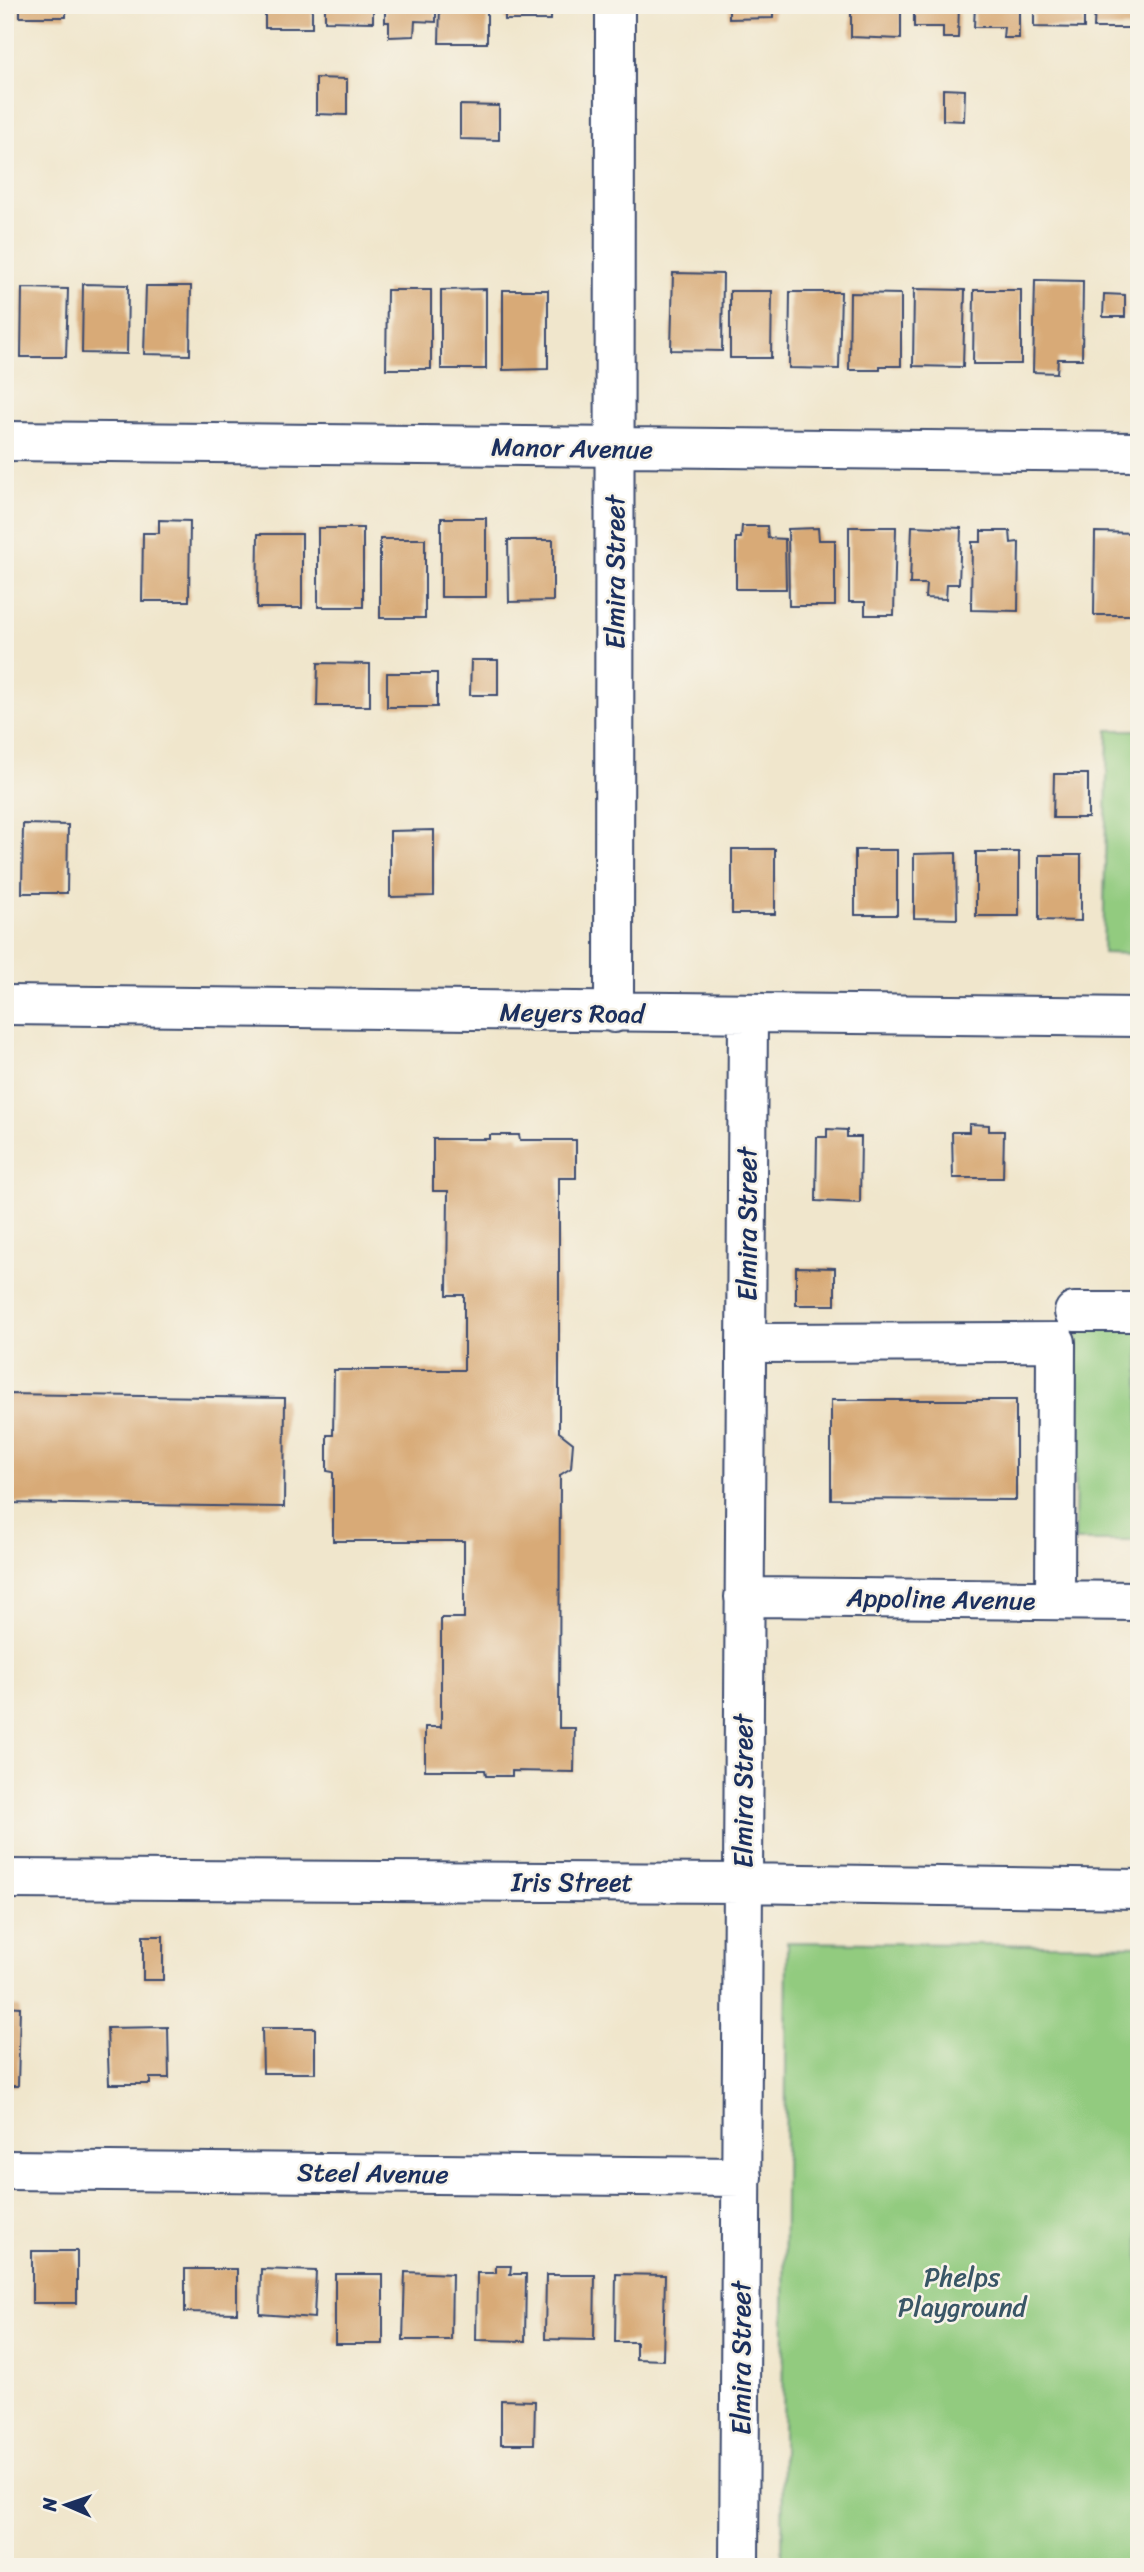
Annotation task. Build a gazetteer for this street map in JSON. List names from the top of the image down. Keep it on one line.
{"streets":{"street":["Manor Avenue","Elmira Street","Meyers Road","Appoline Avenue","Iris Street","Steel Avenue"]},"crossings":[["Manor Avenue","Elmira Street"],["Elmira Street","Meyers Road"],["Elmira Street","Appoline Avenue"],["Elmira Street","Iris Street"],["Elmira Street","Steel Avenue"]],"parks":["Phelps Playground"],"north":"left"}
